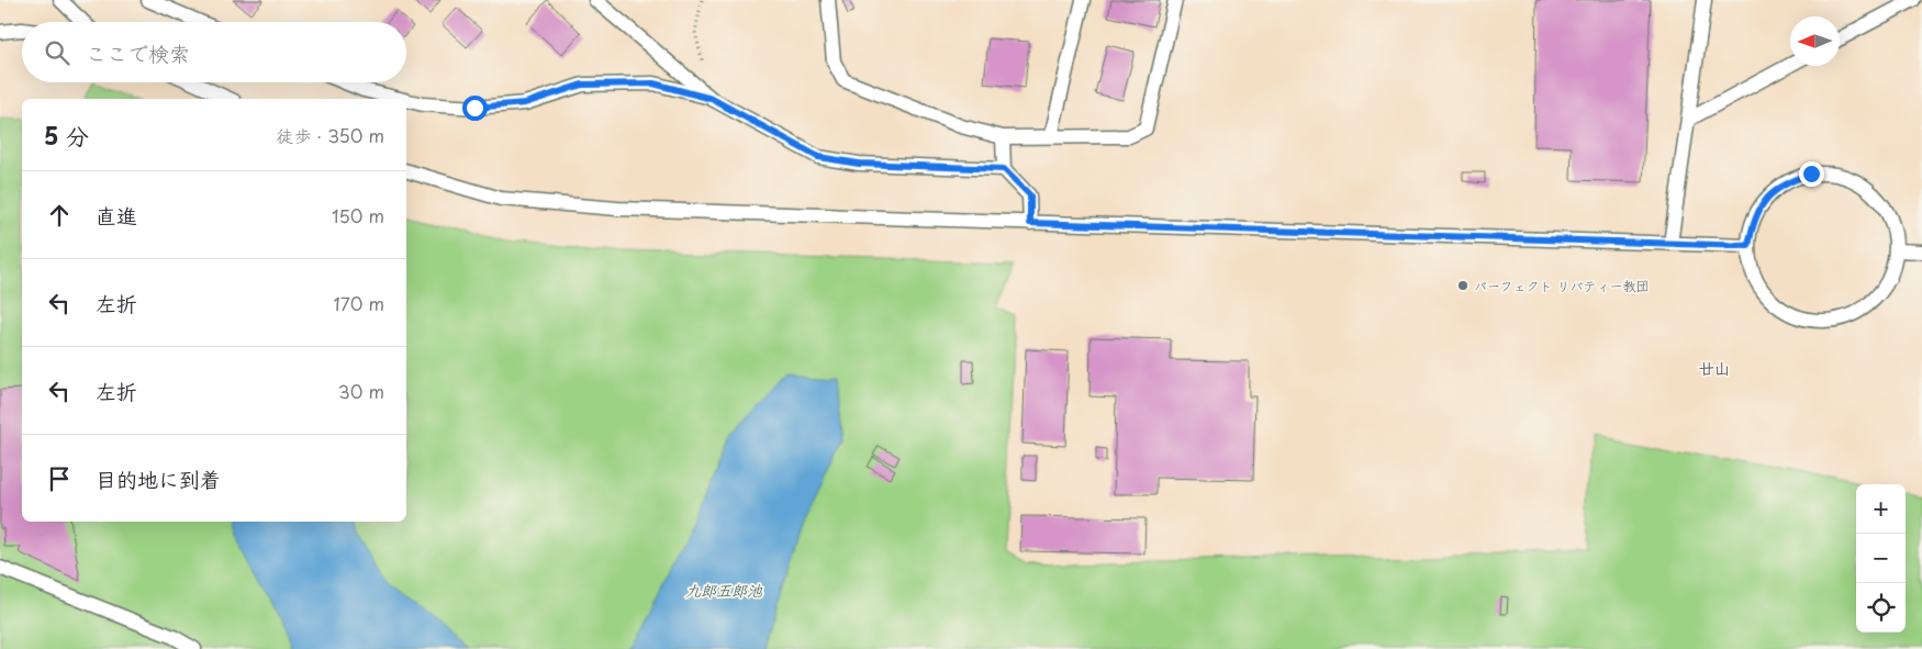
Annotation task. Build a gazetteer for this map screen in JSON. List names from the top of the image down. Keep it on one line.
{"districts":["廿山"],"water":["九郎五郎池"],"places":["パーフェクト リバティー教団"],"north":"left","page":{"search":"ここで検索","heading":["5 分","徒歩 · 350 m"],"list":[["直進","150 m"],["左折","170 m"],["左折","30 m"],"目的地に到着"],"map_buttons":["+","−"]}}
